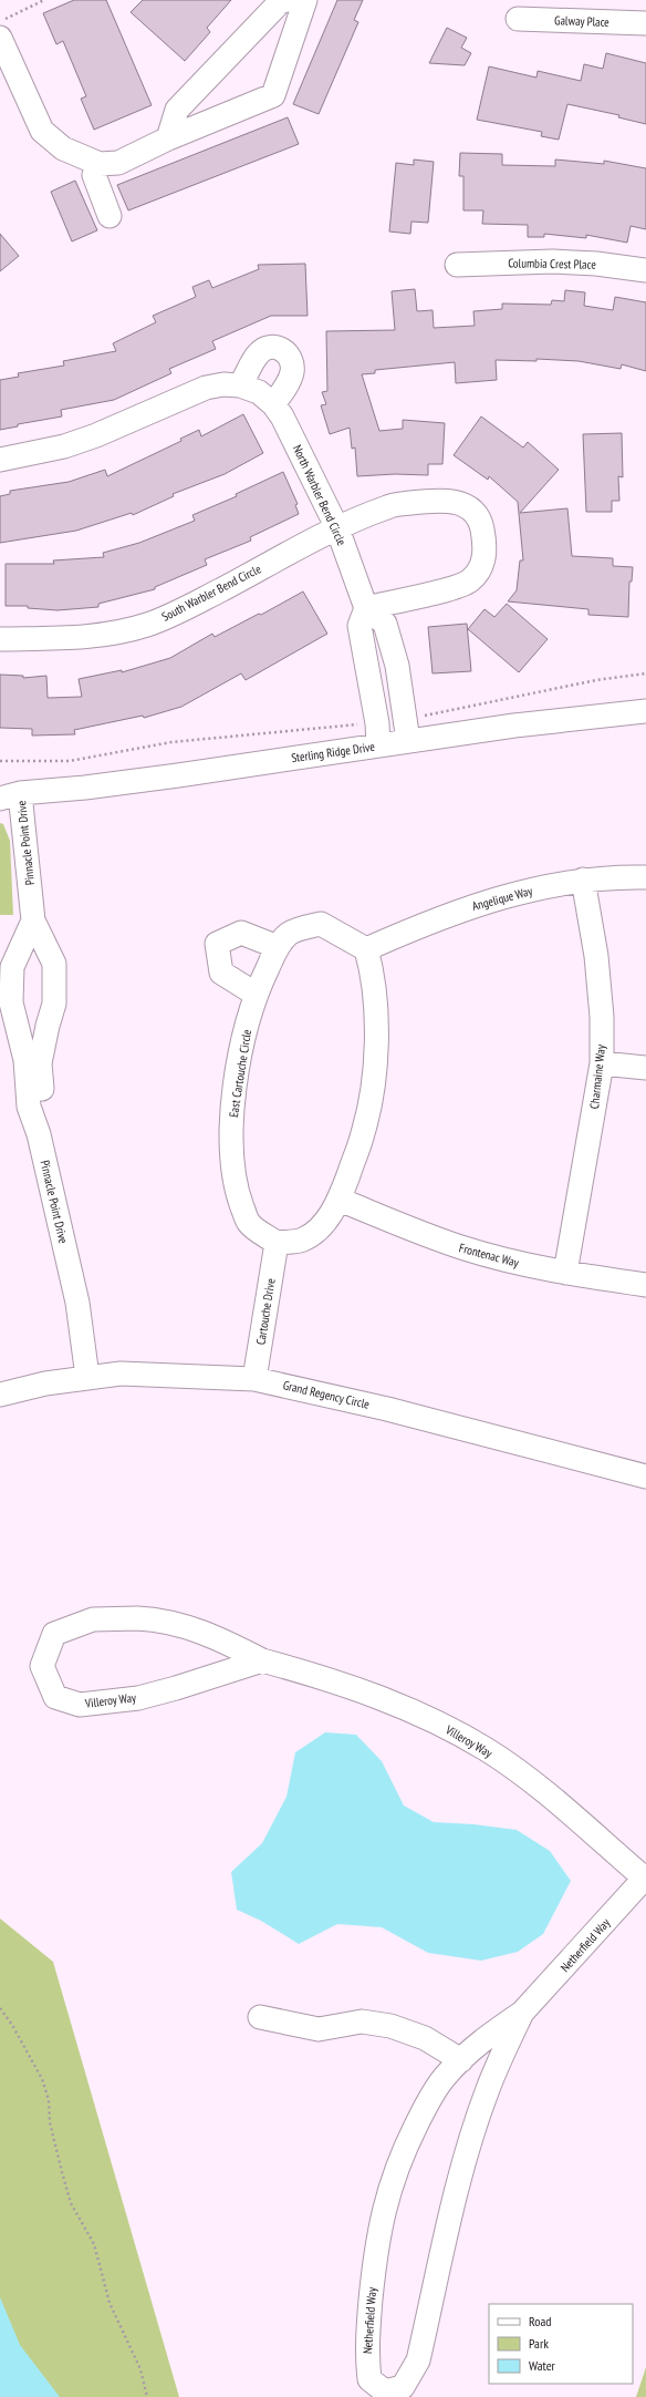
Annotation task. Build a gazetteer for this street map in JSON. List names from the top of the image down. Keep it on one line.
{"streets":{"street":["Galway Place","Columbia Crest Place","North Warbler Bend Circle","South Warbler Bend Circle","Sterling Ridge Drive","Pinnacle Point Drive","Angelique Way","East Cartouche Circle","Charmaine Way","Frontenac Way","Cartouche Drive","Grand Regency Circle","Villeroy Way","Netherfield Way"]},"crossings":[["North Warbler Bend Circle","South Warbler Bend Circle"],["North Warbler Bend Circle","Sterling Ridge Drive"],["Sterling Ridge Drive","Pinnacle Point Drive"],["Pinnacle Point Drive","Grand Regency Circle"],["Angelique Way","East Cartouche Circle"],["Angelique Way","Charmaine Way"],["East Cartouche Circle","Cartouche Drive"],["Charmaine Way","Frontenac Way"],["Cartouche Drive","Grand Regency Circle"],["Villeroy Way","Netherfield Way"]],"legend":["Road","Park","Water"]}
